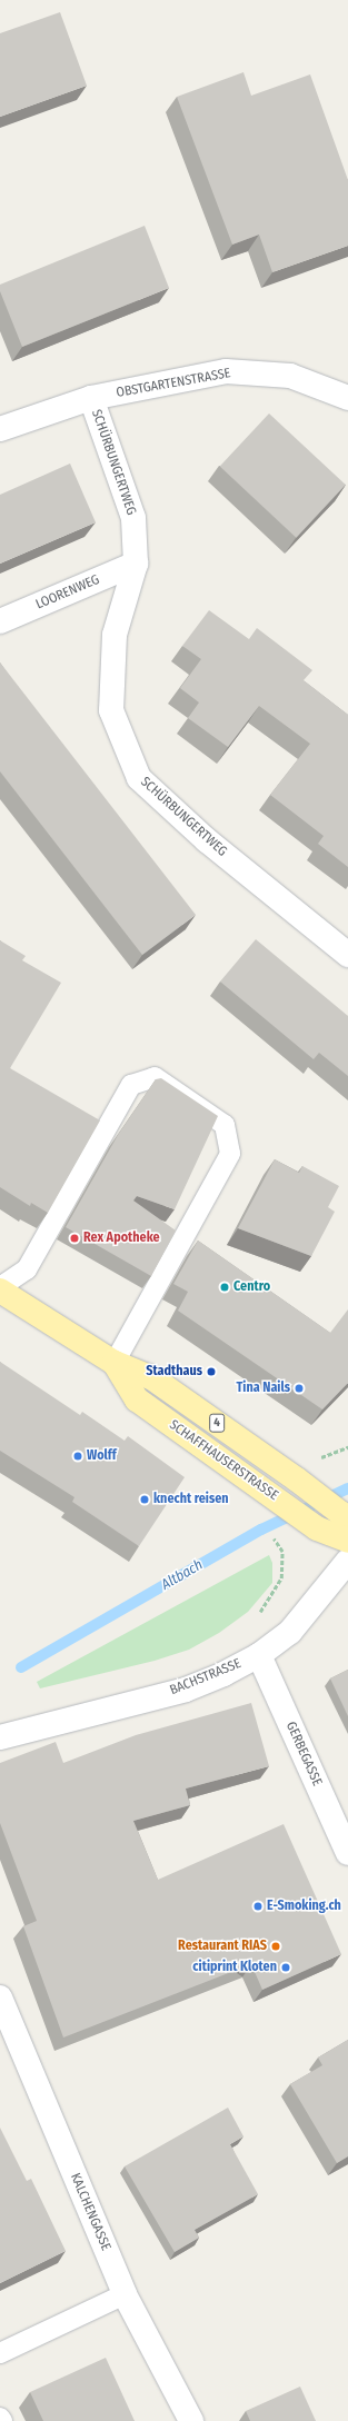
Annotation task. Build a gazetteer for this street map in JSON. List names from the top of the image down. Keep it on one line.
{"streets":{"main road":["4","SCHAFFHAUSERSTRASSE"],"street":["OBSTGARTENSTRASSE","SCHÜRBUNGERTWEG","LOORENWEG","BACHSTRASSE","GERBEGASSE","KALCHENGASSE"]},"crossings":[["OBSTGARTENSTRASSE","SCHÜRBUNGERTWEG"],["SCHÜRBUNGERTWEG","LOORENWEG"],["BACHSTRASSE","GERBEGASSE"]],"water":["Altbach"],"places":["Rex Apotheke","Centro","Stadthaus","Tina Nails","Wolff","knecht reisen","E-Smoking.ch","Restaurant RIAS","citiprint Kloten"]}
